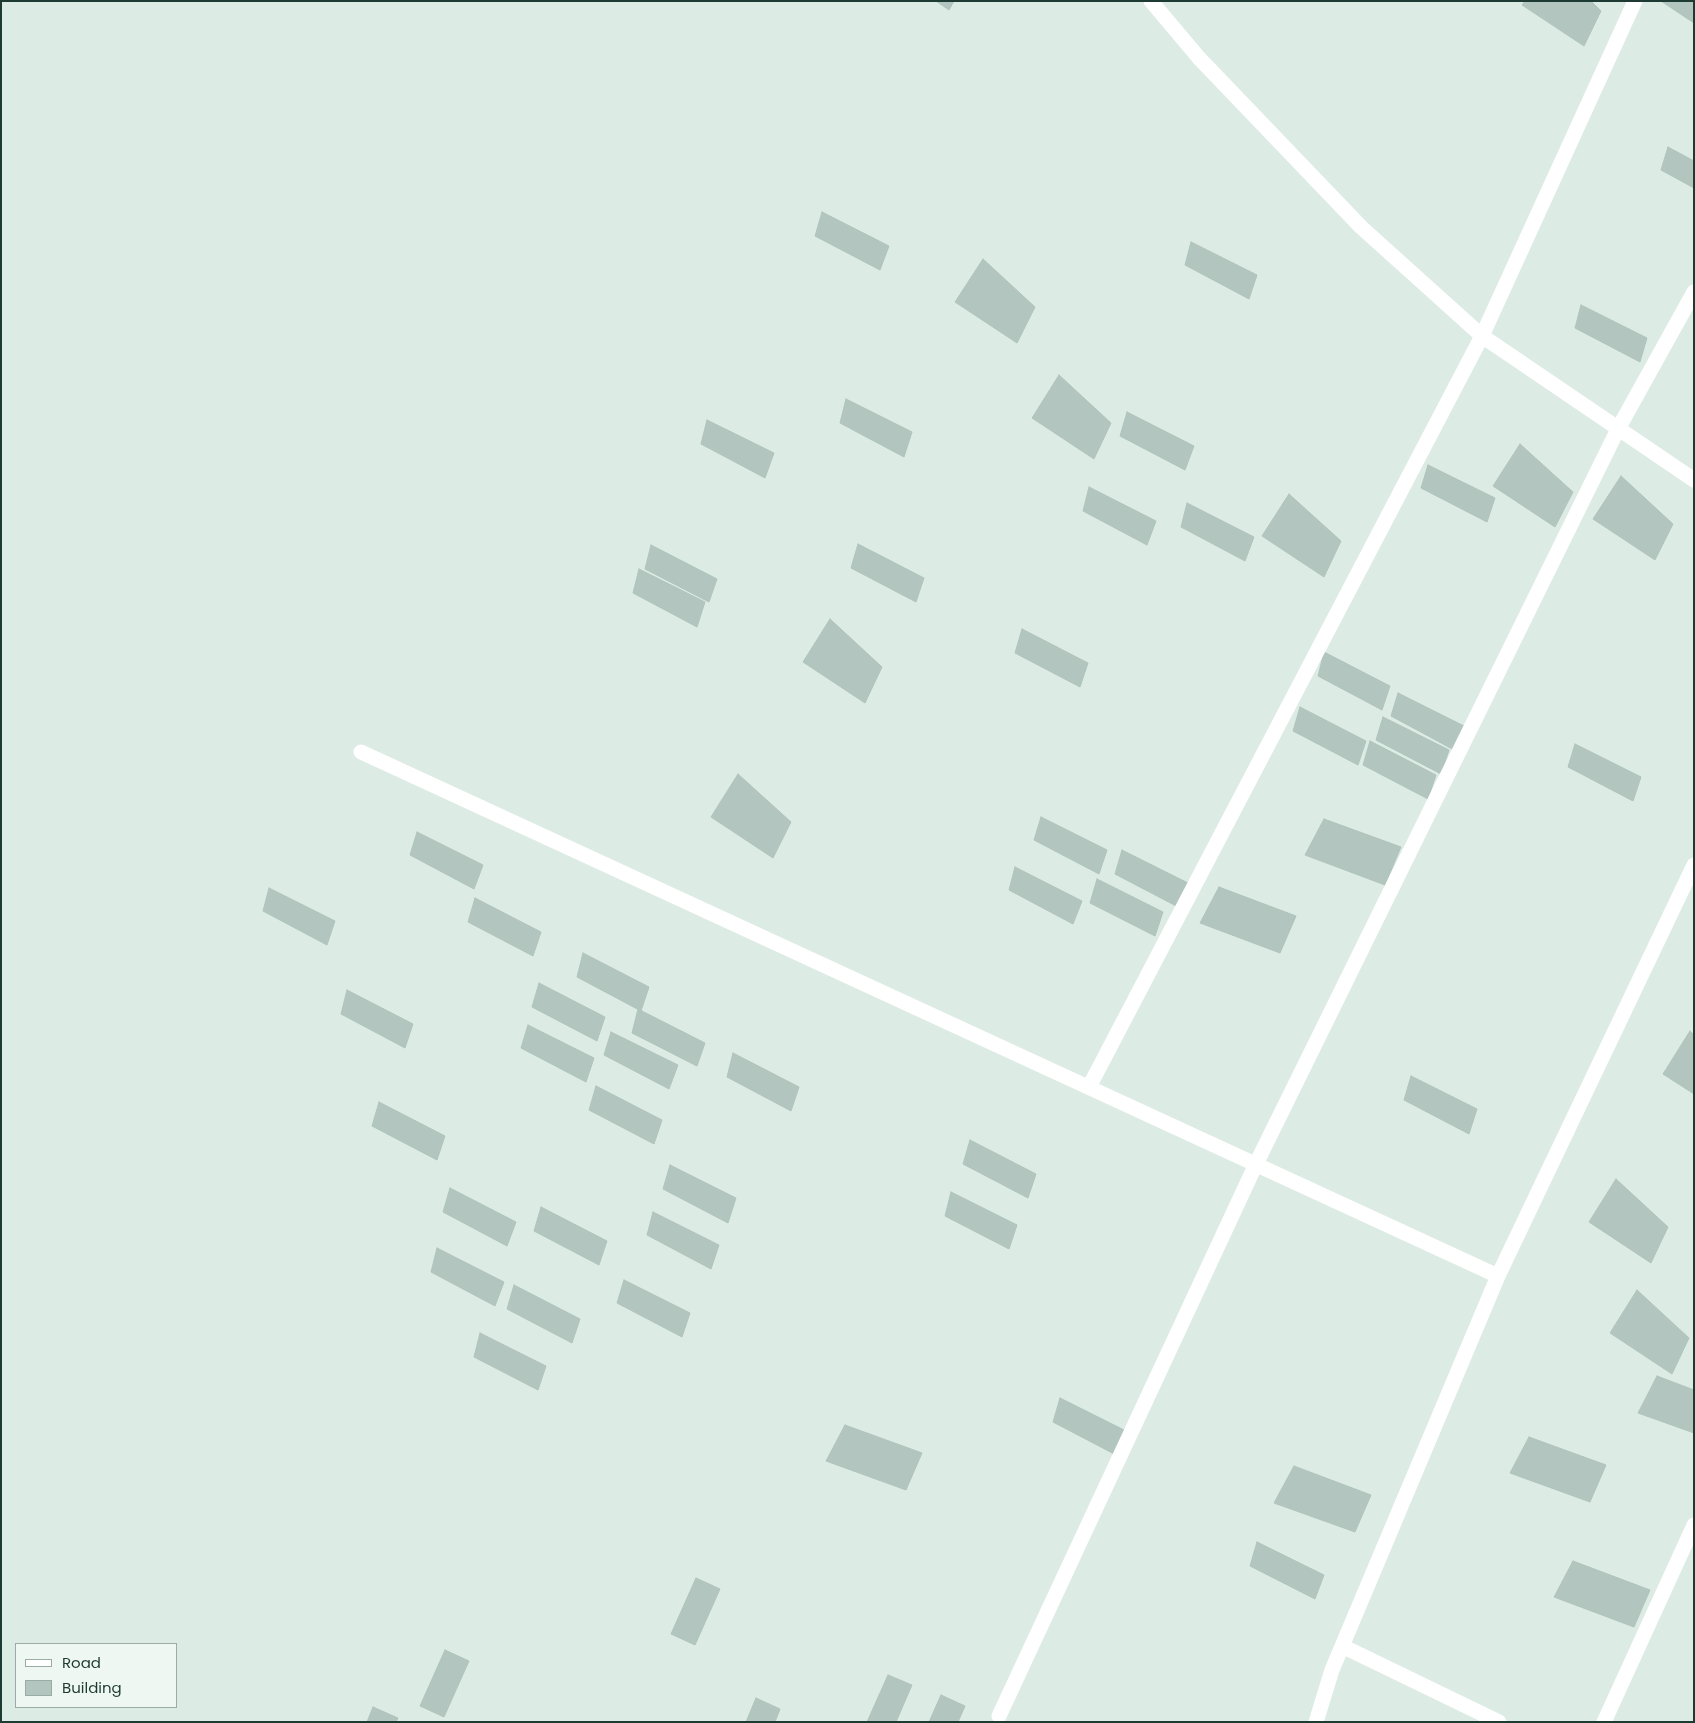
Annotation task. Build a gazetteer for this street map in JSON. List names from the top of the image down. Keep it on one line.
{"legend":["Road","Building"]}
